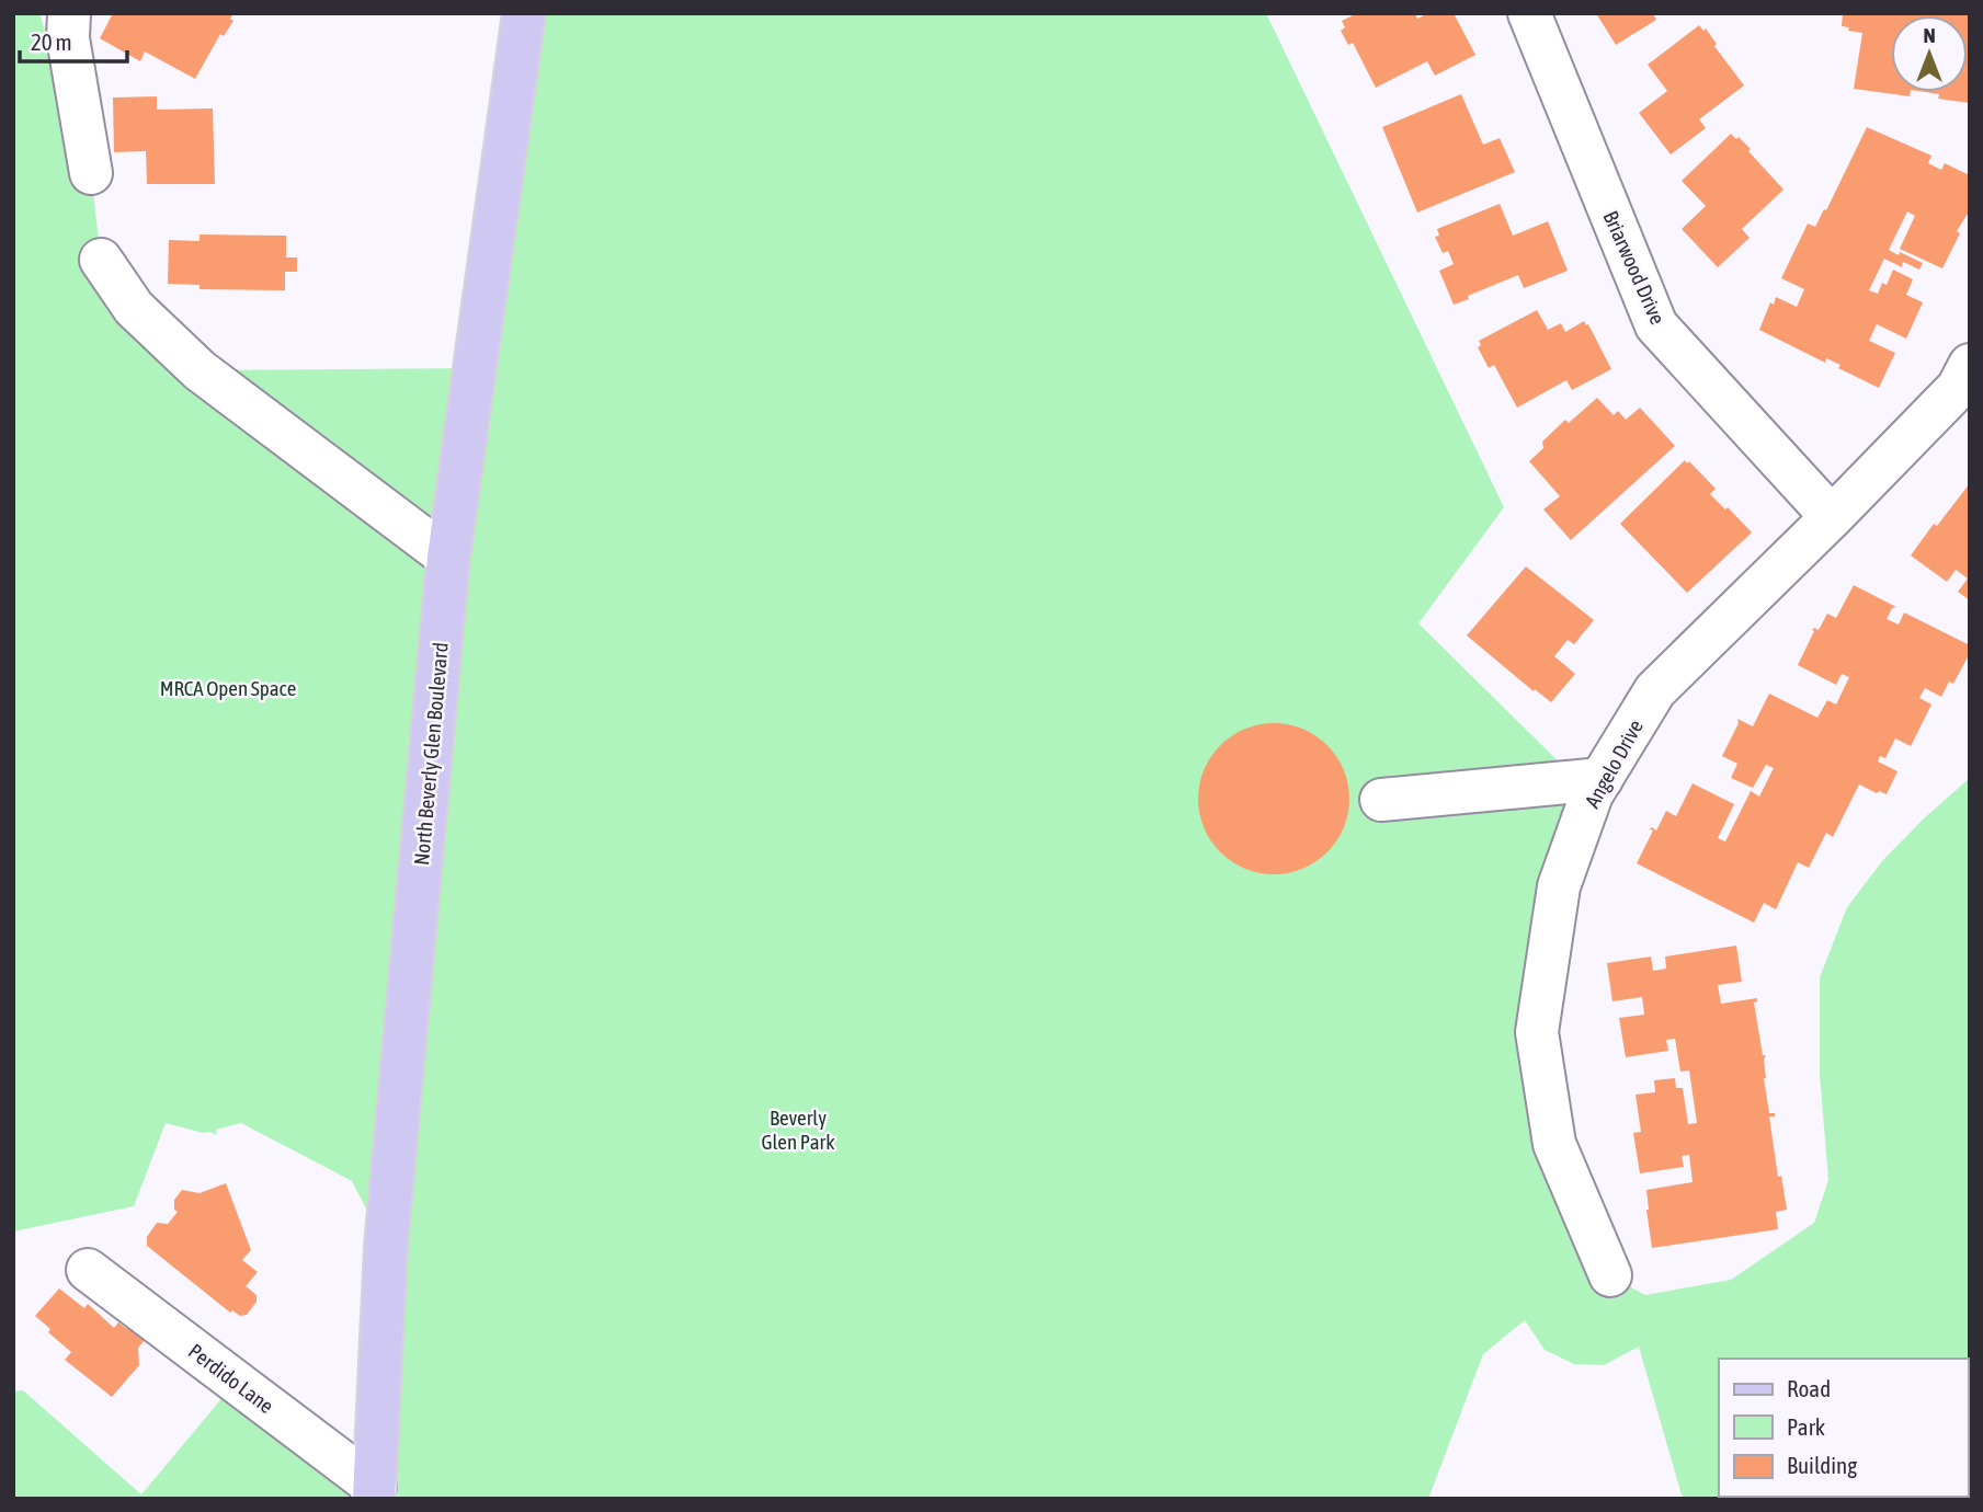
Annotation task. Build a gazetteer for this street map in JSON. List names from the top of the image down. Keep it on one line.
{"streets":{"main road":["North Beverly Glen Boulevard"],"street":["Briarwood Drive","Angelo Drive","Perdido Lane"]},"crossings":[["Briarwood Drive","Angelo Drive"],["North Beverly Glen Boulevard","Perdido Lane"]],"parks":["MRCA Open Space","Beverly Glen Park"],"legend":["Road","Park","Building"],"scale_bar":"20 m","north":"top"}
